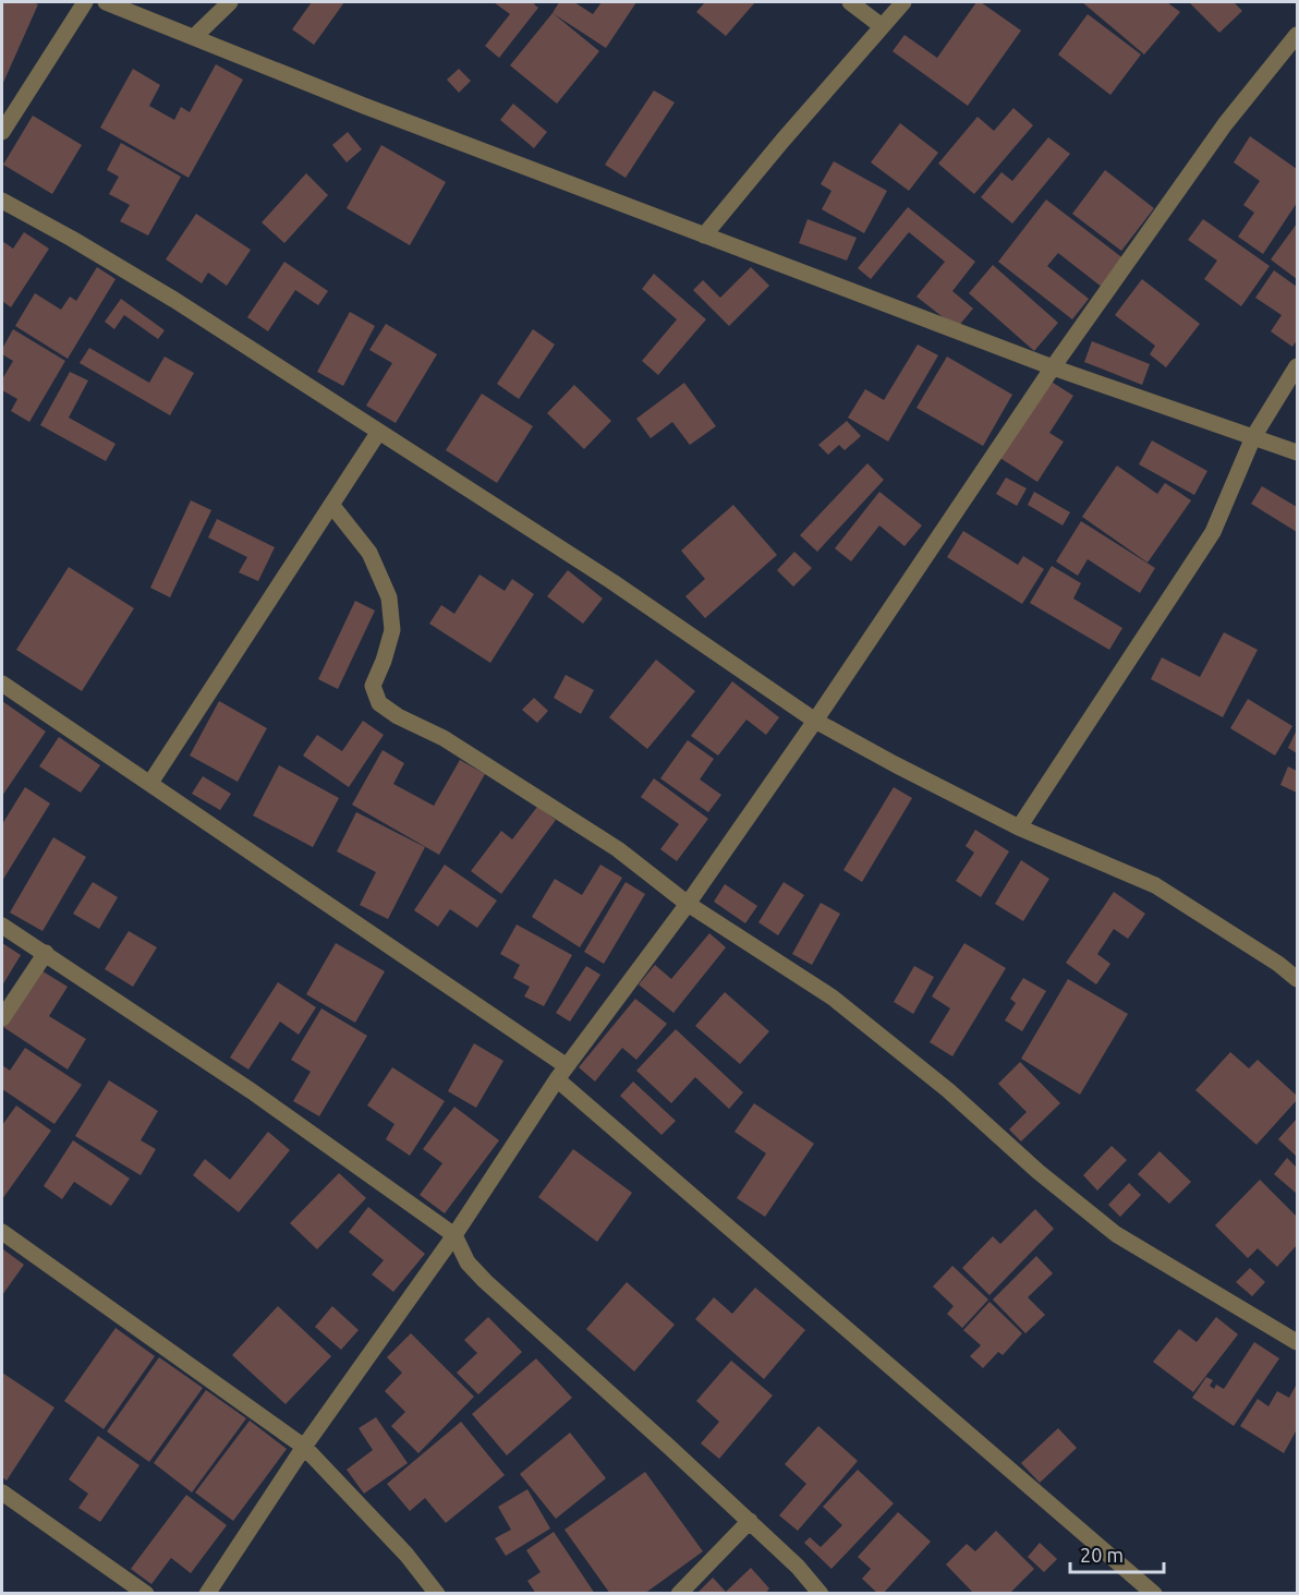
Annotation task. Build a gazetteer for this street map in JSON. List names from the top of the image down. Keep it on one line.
{"scale_bar":"20 m"}
